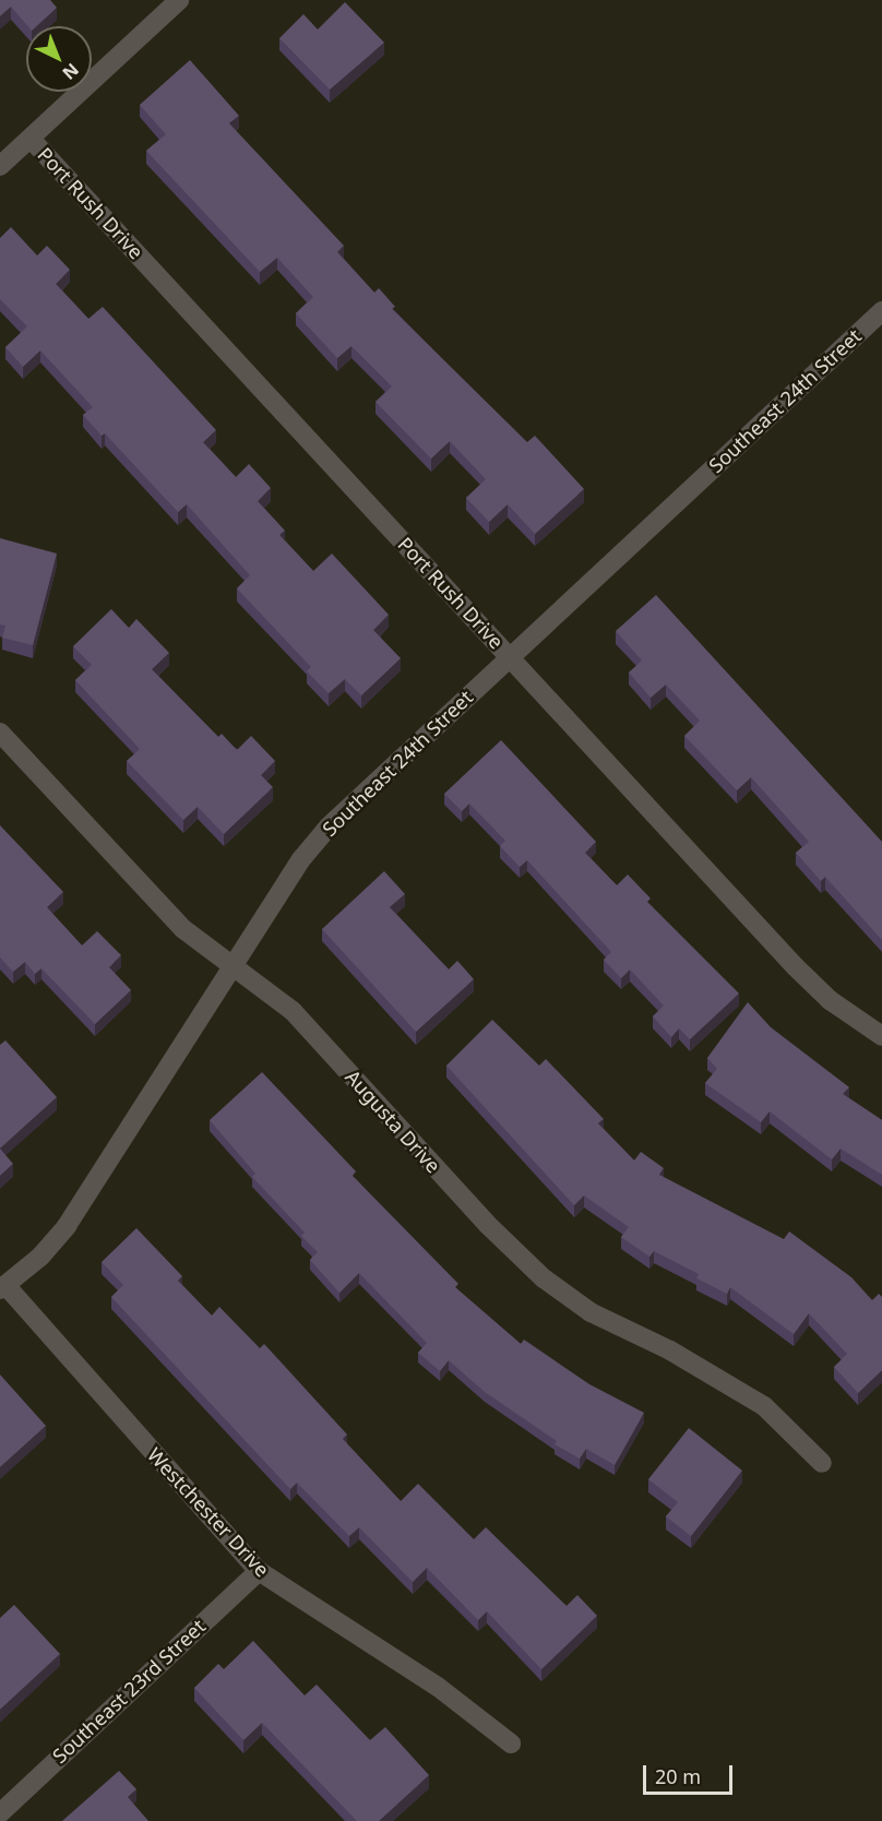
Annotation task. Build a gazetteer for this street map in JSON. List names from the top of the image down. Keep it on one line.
{"streets":{"street":["Port Rush Drive","Southeast 24th Street","Augusta Drive","Westchester Drive","Southeast 23rd Street"]},"crossings":[["Port Rush Drive","Southeast 24th Street"],["Southeast 24th Street","Augusta Drive"],["Southeast 24th Street","Westchester Drive"],["Westchester Drive","Southeast 23rd Street"]],"scale_bar":"20 m","north":"bottom right"}
